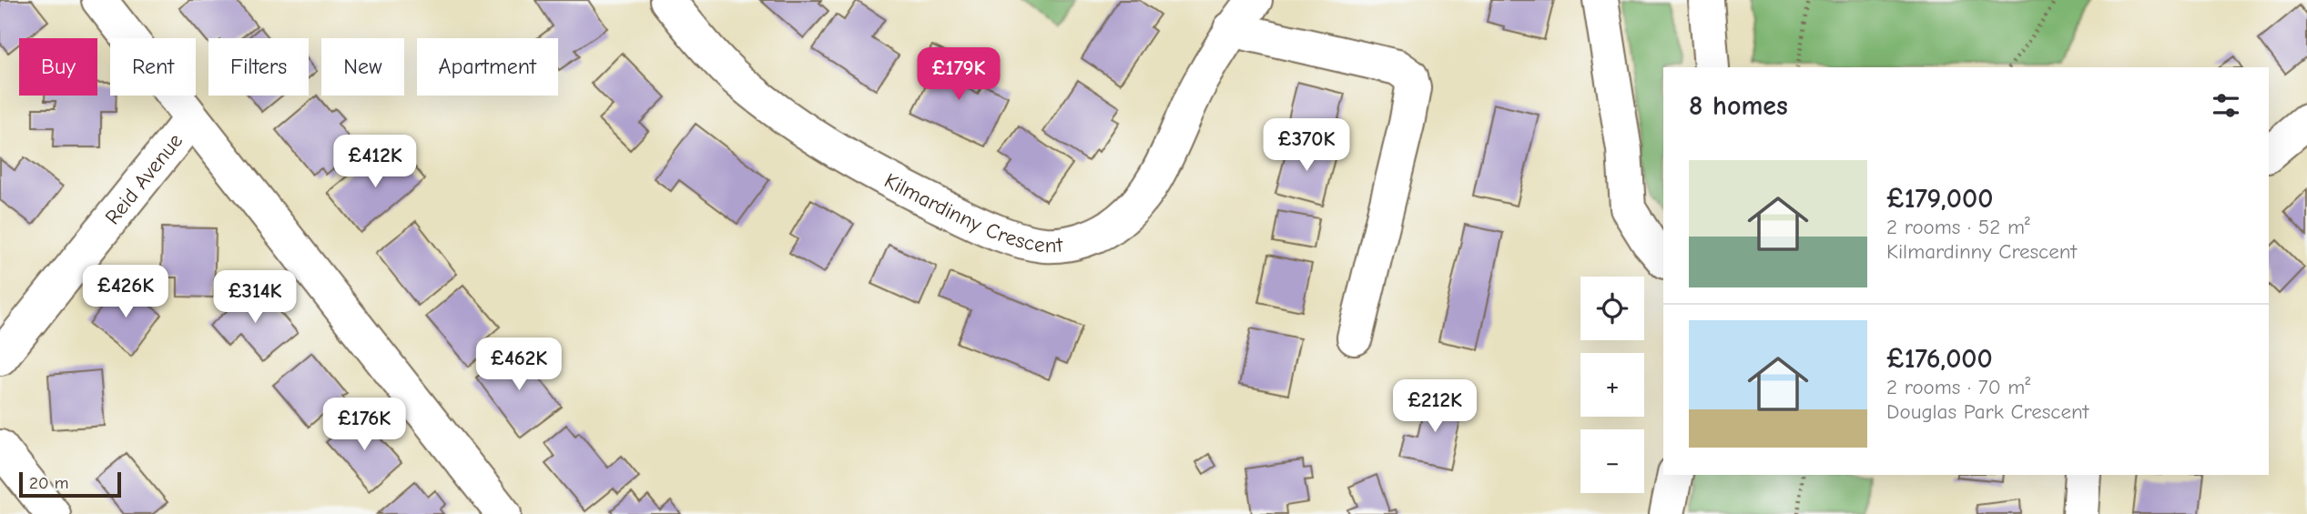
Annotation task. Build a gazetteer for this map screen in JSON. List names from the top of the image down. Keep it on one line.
{"streets":{"street":["Reid Avenue","Kilmardinny Crescent"]},"scale_bar":"20 m","page":{"chip":["Buy","Rent","Filters","New","Apartment"],"price":["£179K","£370K","£412K","£426K","£314K","£462K","£212K","£176K"],"heading":"8 homes","list":[{"name":"£179,000","note":"2 rooms · 52 m² · Kilmardinny Crescent"},{"name":"£176,000","note":"2 rooms · 70 m² · Douglas Park Crescent"}],"map_buttons":["+","−"],"scale":"20 m"}}
